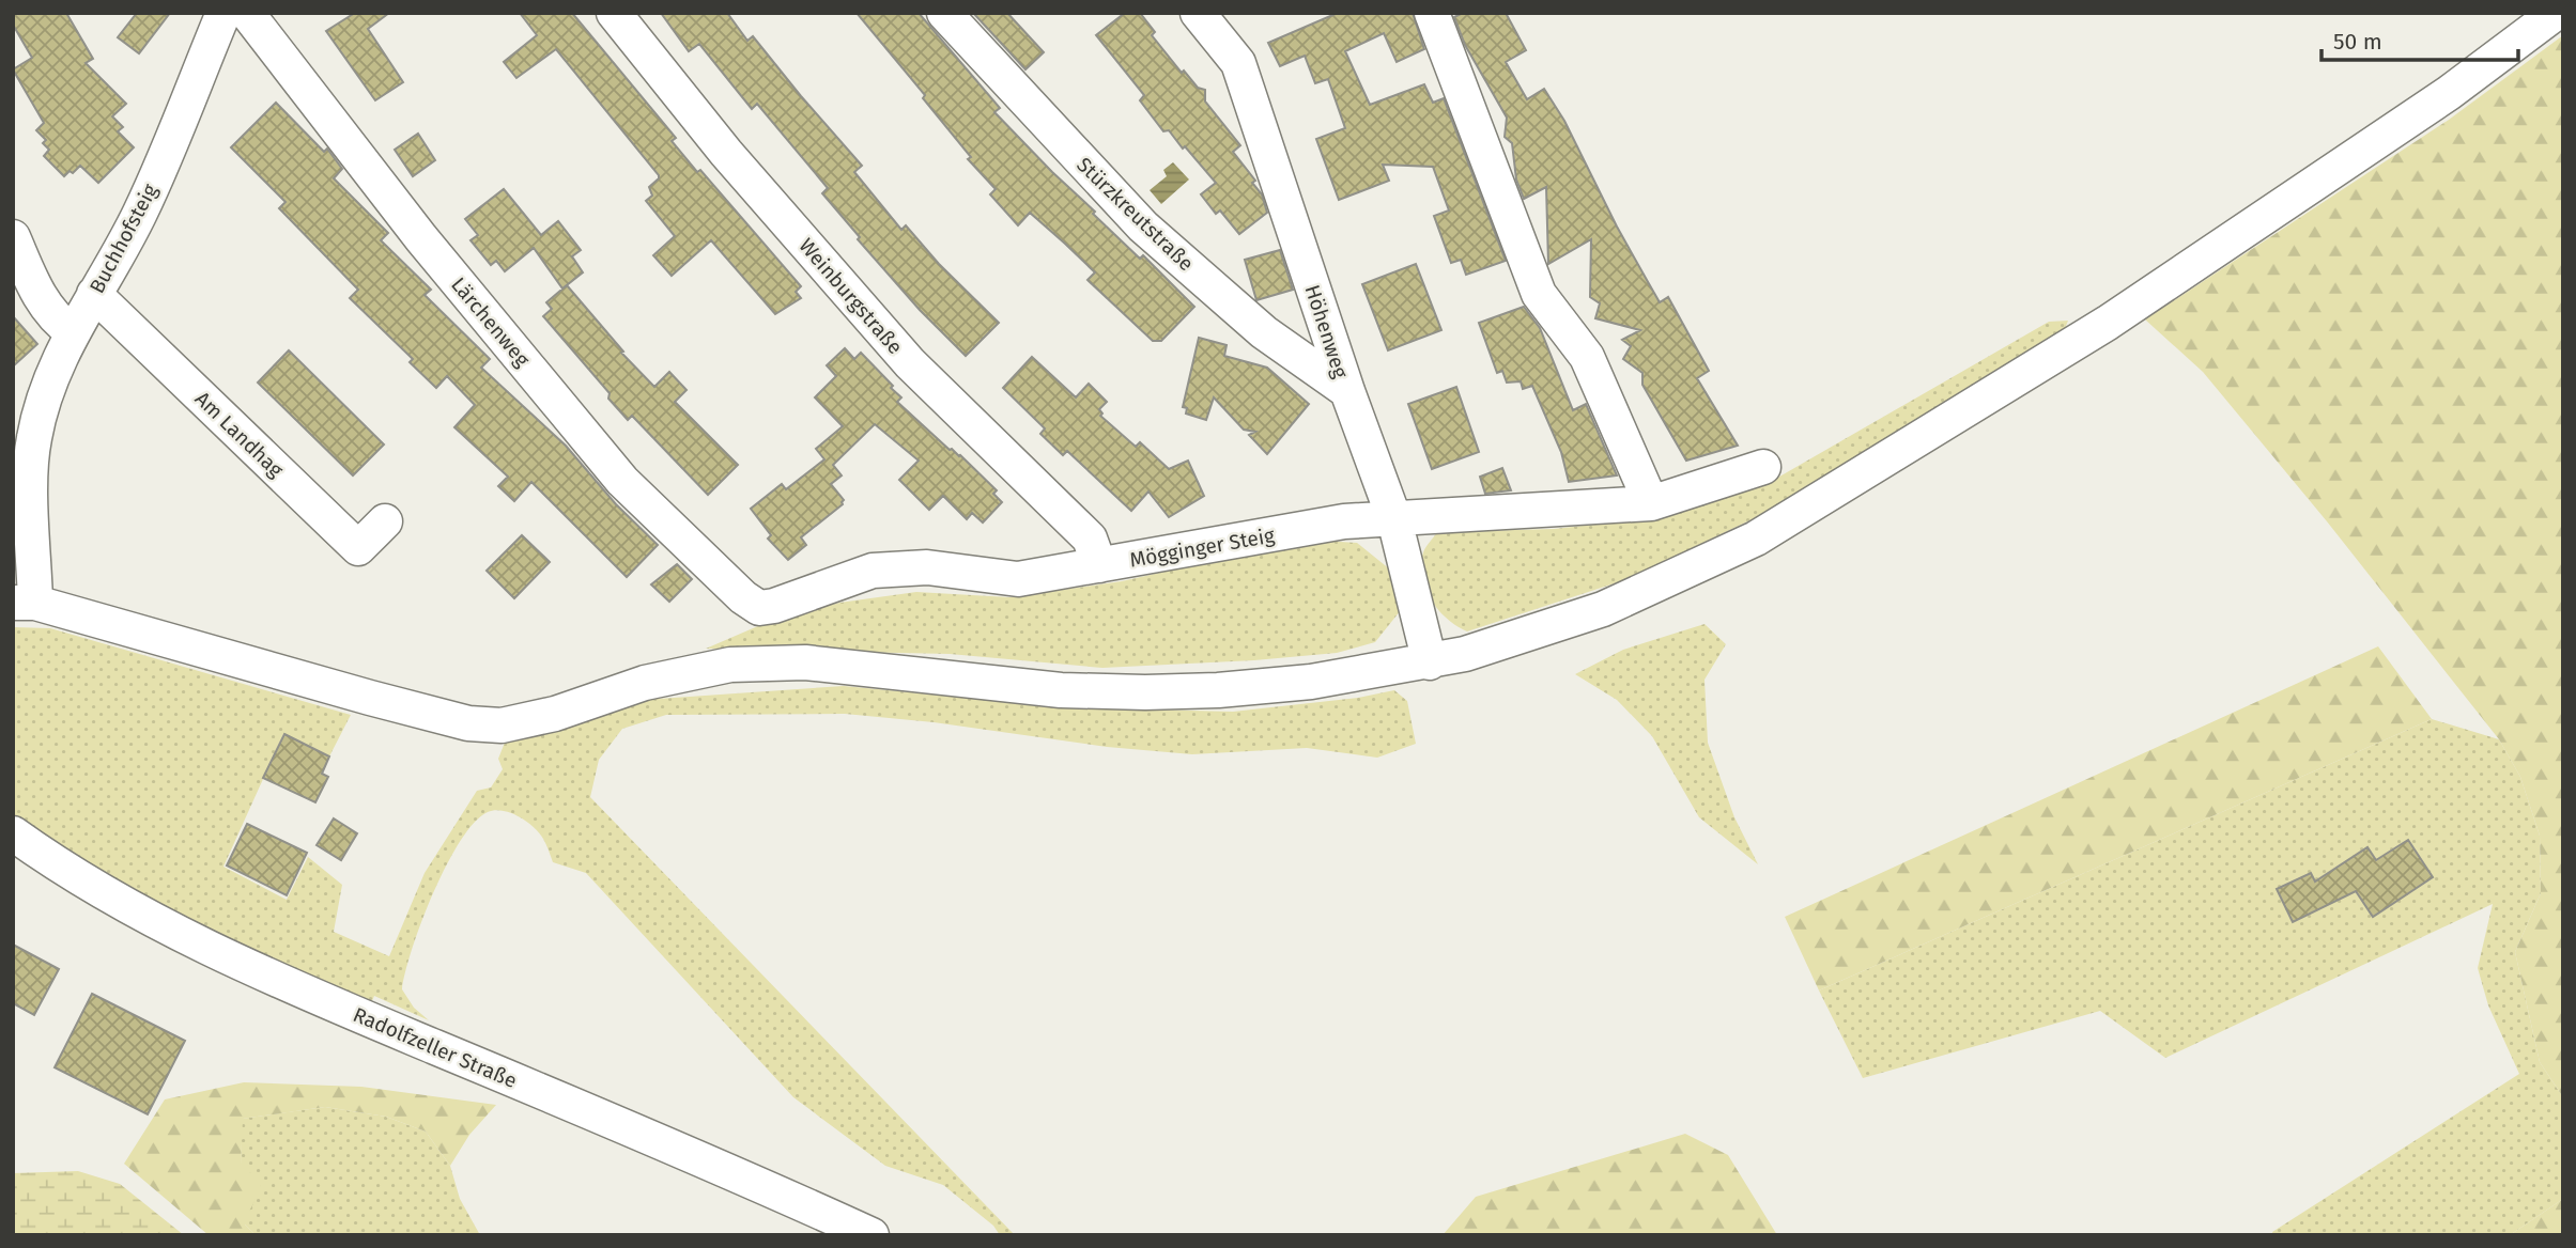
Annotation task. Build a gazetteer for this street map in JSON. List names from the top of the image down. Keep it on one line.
{"streets":{"street":["Stürzkreutstraße","Buchhofsteig","Weinburgstraße","Lärchenweg","Höhenweg","Am Landhag","Mögginger Steig","Radolfzeller Straße"]},"crossings":[["Stürzkreutstraße","Höhenweg"],["Buchhofsteig","Am Landhag"],["Weinburgstraße","Mögginger Steig"],["Lärchenweg","Mögginger Steig"],["Höhenweg","Mögginger Steig"]],"scale_bar":"50 m"}
